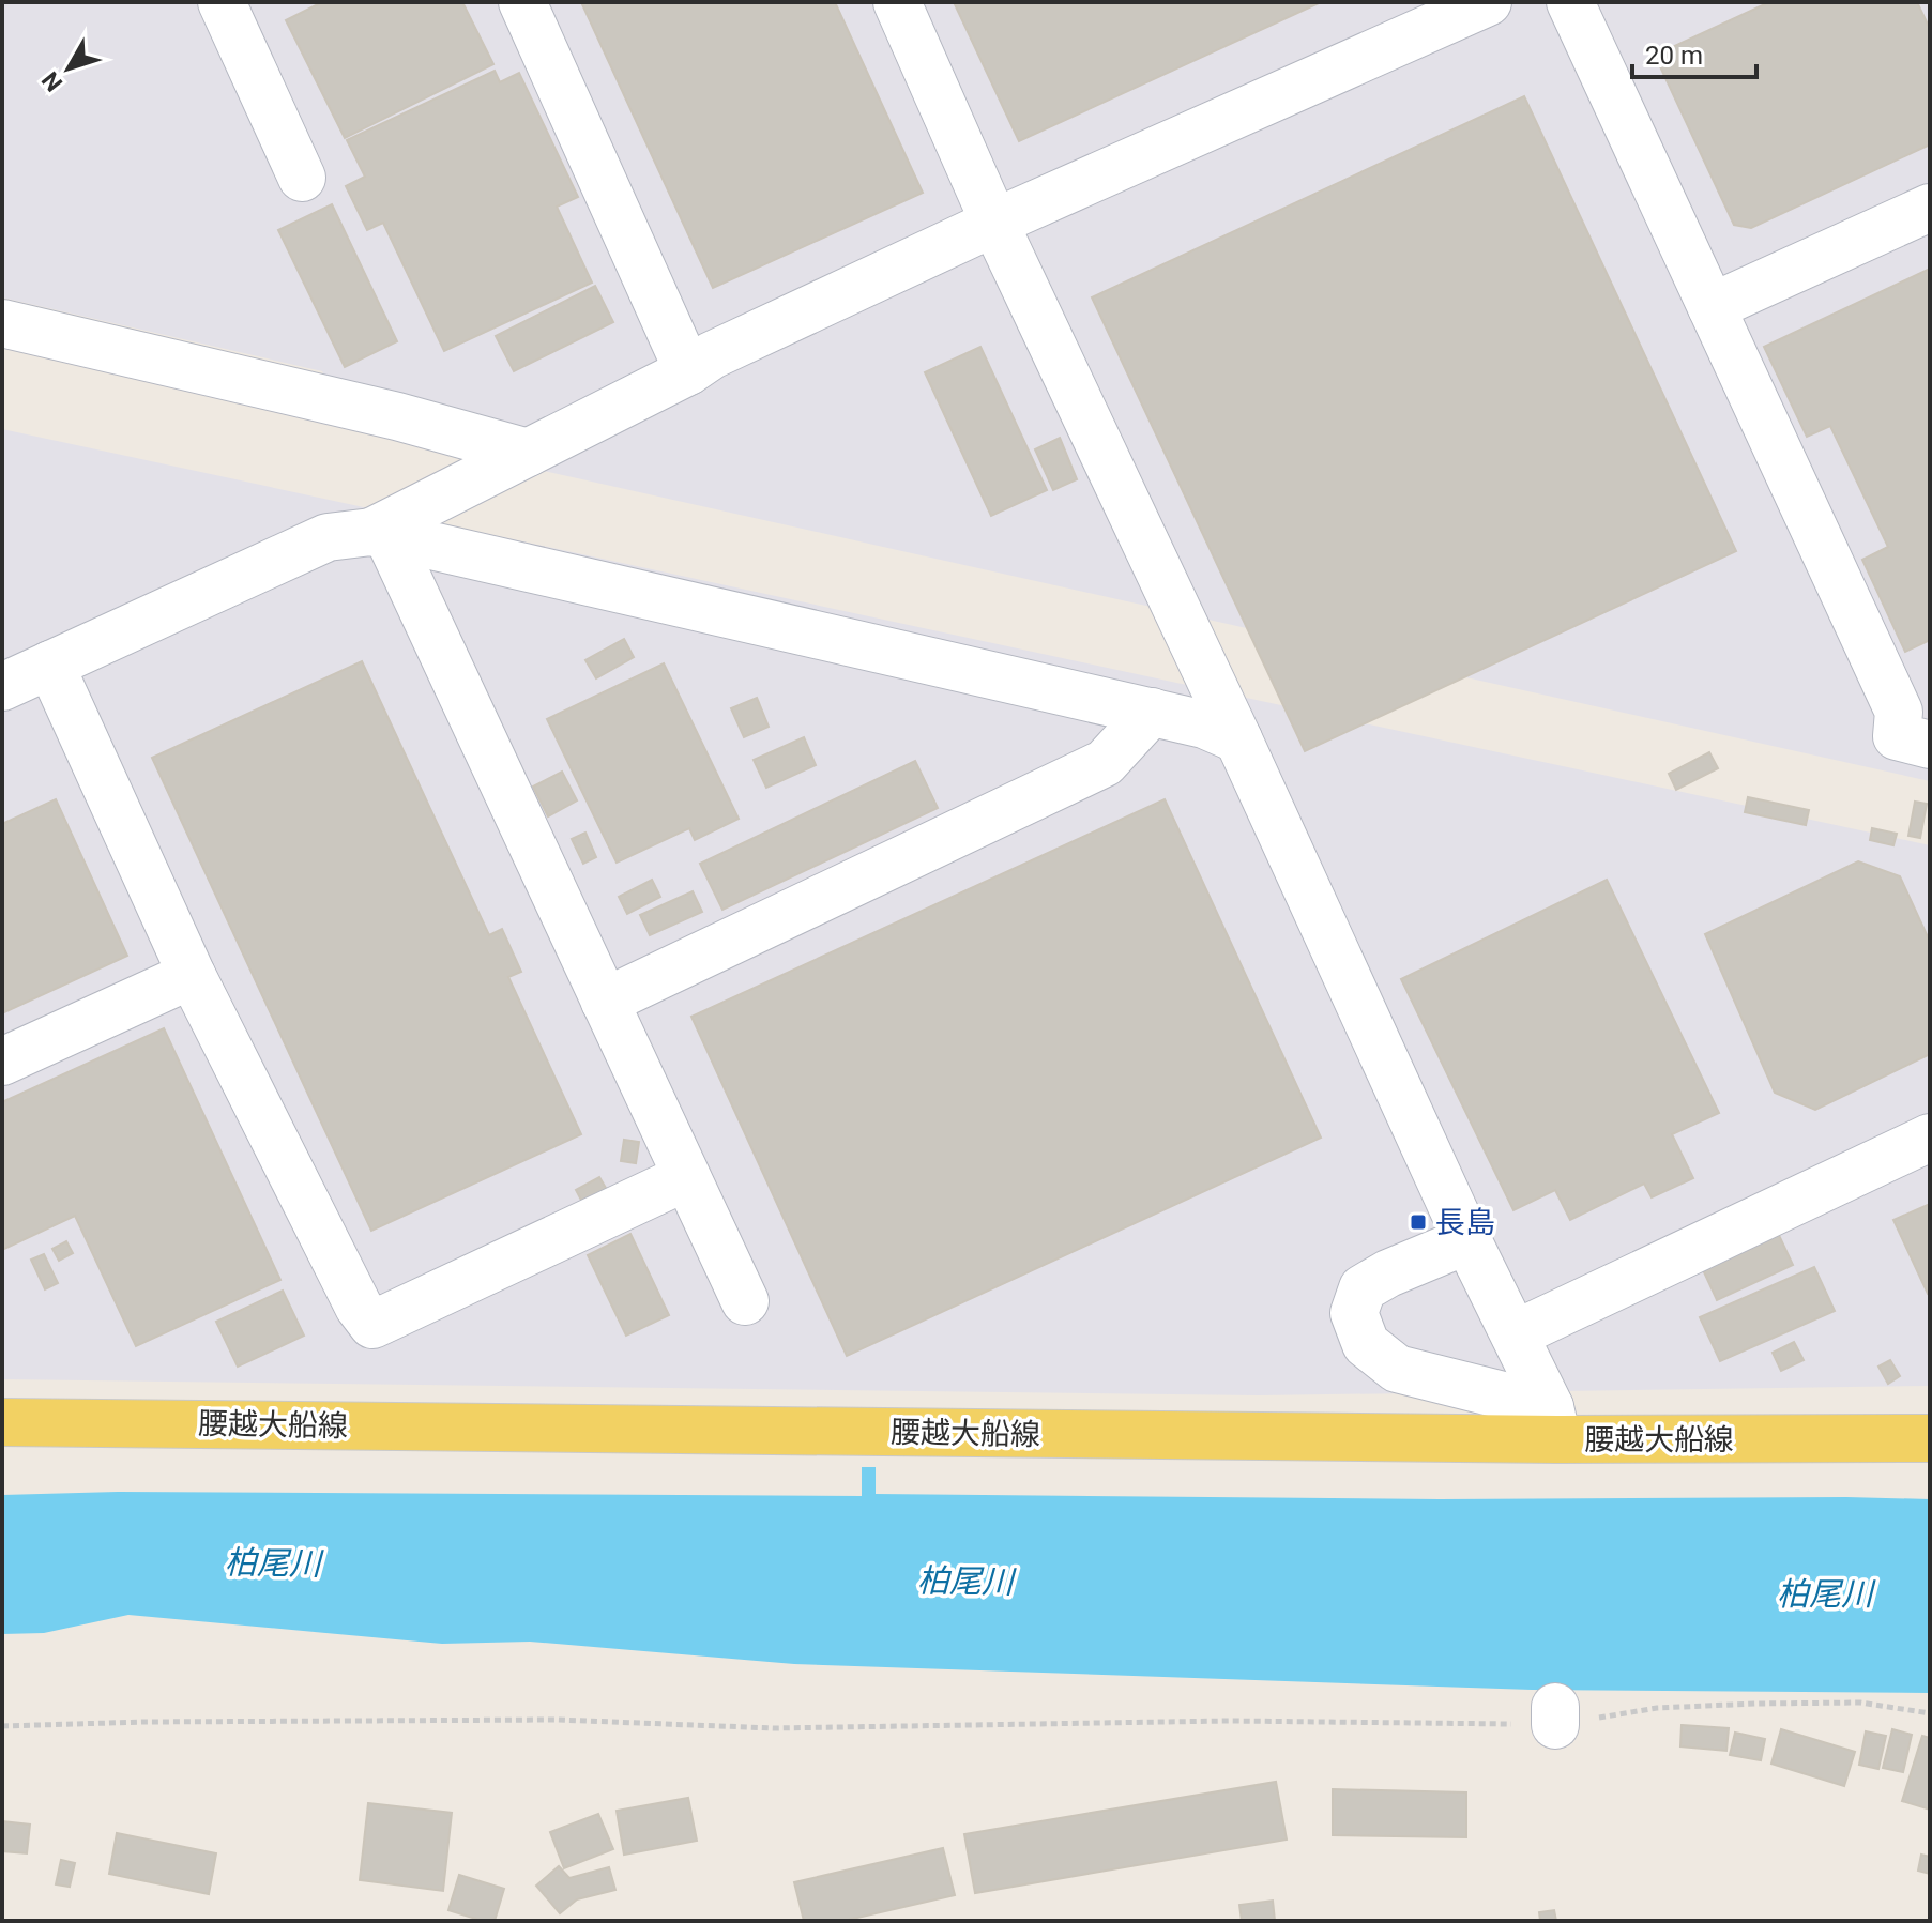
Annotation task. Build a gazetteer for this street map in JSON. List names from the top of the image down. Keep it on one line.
{"streets":{"main road":["腰越大船線"]},"water":["柏尾川"],"places":{"transit":["長島"]},"scale_bar":"20 m","north":"bottom left"}
